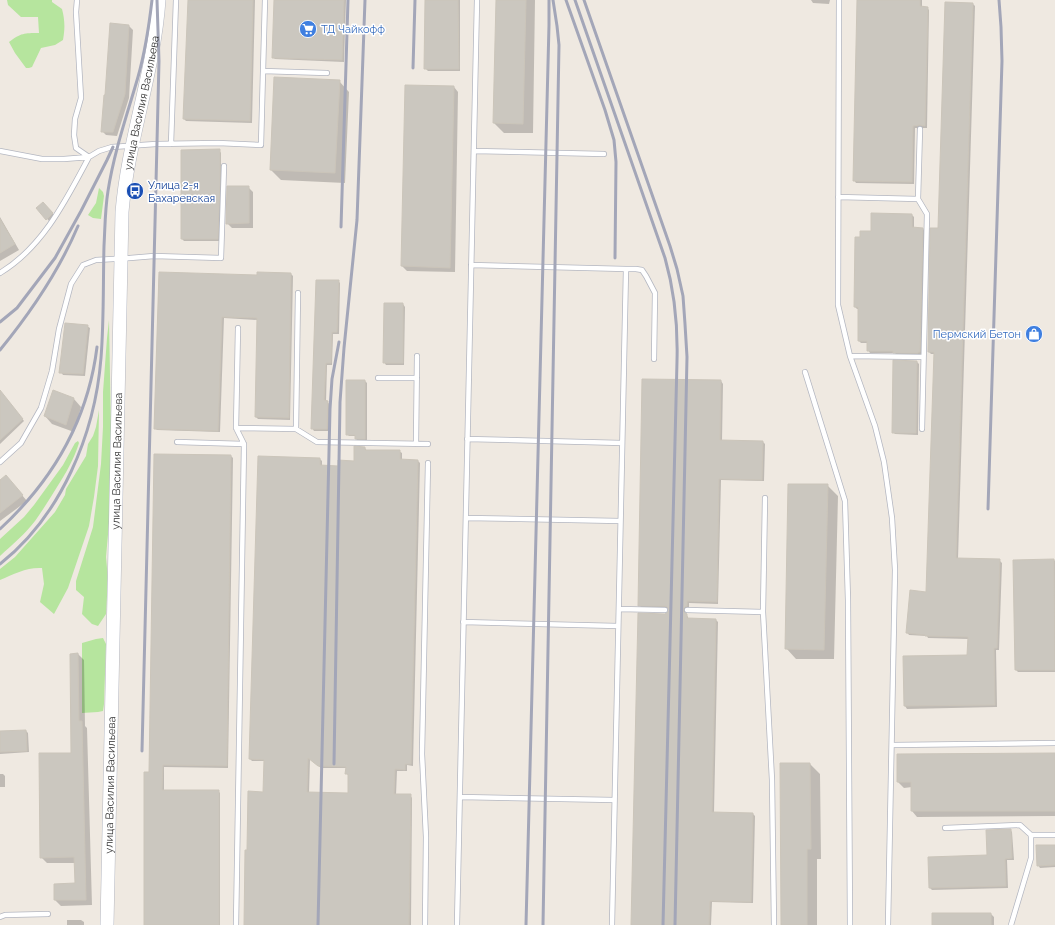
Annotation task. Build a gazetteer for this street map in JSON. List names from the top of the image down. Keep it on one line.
{"streets":{"main road":["улица Василия Васильева"]},"places":{"supermarket":["ТД Чайкофф"],"bus stop":["Улица 2-я Бахаревская"],"shop":["Пермский Бетон"]}}
